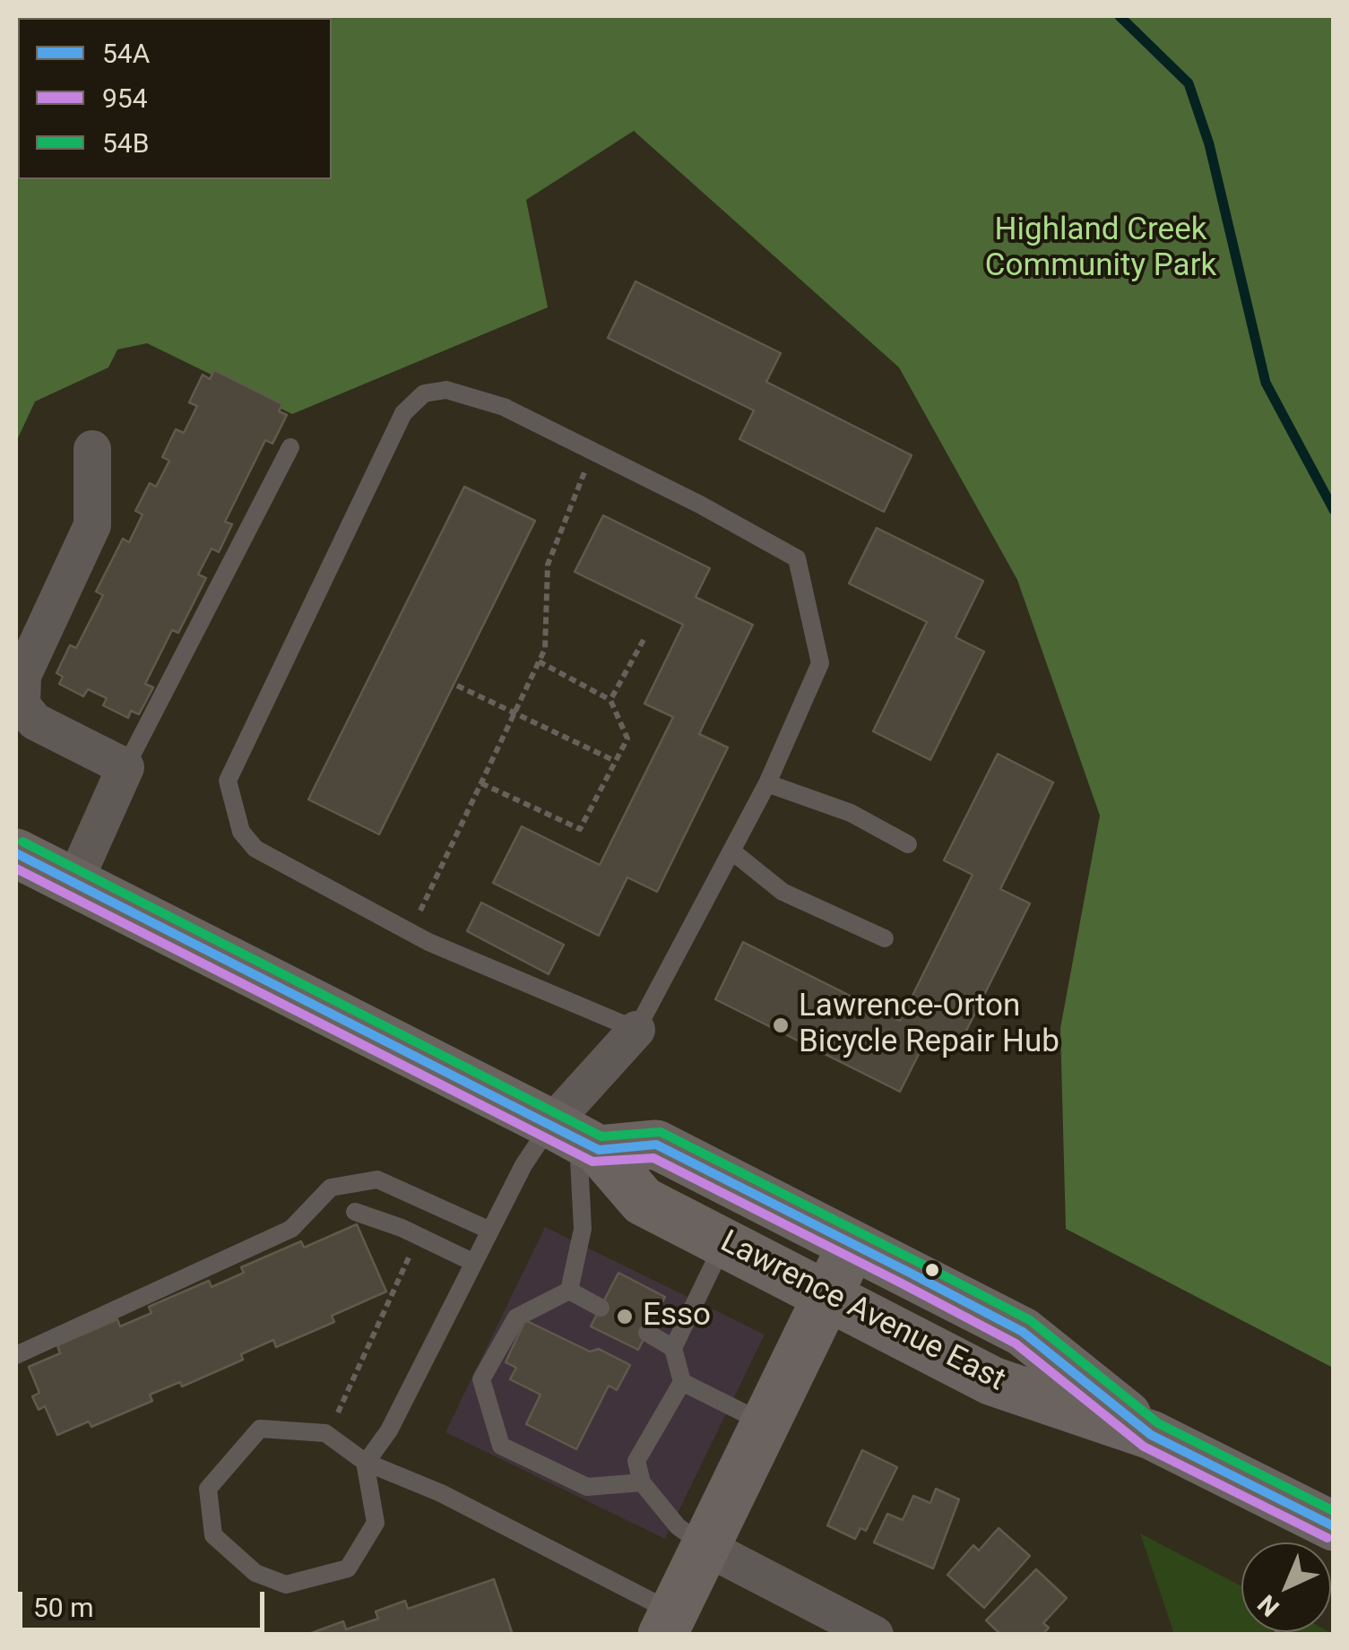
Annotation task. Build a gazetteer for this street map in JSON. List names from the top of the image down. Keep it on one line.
{"streets":{"main road":["Lawrence Avenue East"]},"parks":["Highland Creek Community Park"],"places":["Lawrence-Orton Bicycle Repair Hub","Esso"],"lines":["transit line 54B","transit line 54A","transit line 954"],"legend":["54A","954","54B"],"scale_bar":"50 m","north":"bottom left"}
